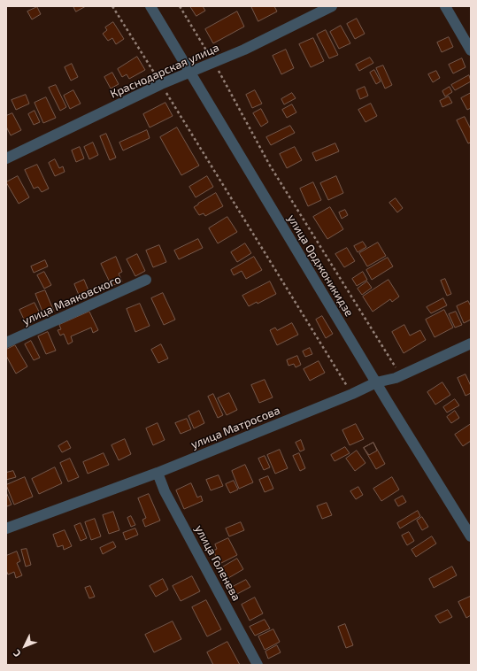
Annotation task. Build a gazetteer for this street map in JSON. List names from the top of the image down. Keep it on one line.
{"streets":{"street":["Краснодарская улица","улица Орджоникидзе","улица Маяковского","улица Матросова","улица Голенева"]},"crossings":[["Краснодарская улица","улица Орджоникидзе"],["улица Орджоникидзе","улица Матросова"],["улица Матросова","улица Голенева"]],"north":"bottom left"}
